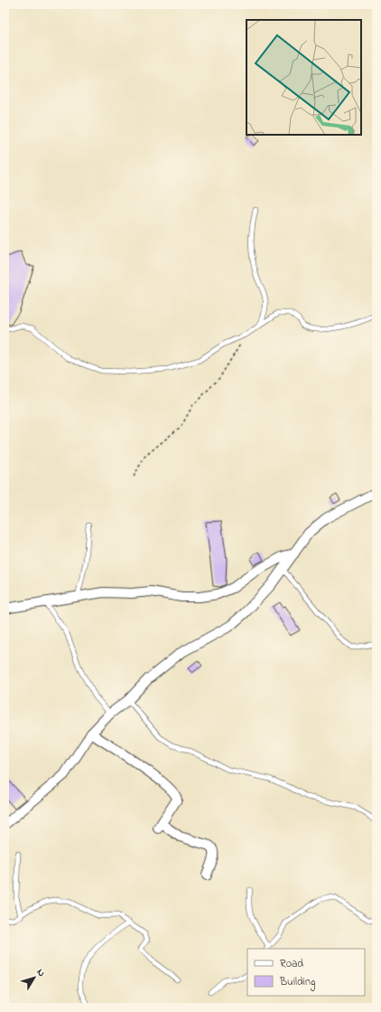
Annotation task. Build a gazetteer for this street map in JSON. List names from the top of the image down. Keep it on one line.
{"legend":["Road","Building"],"north":"top right"}
